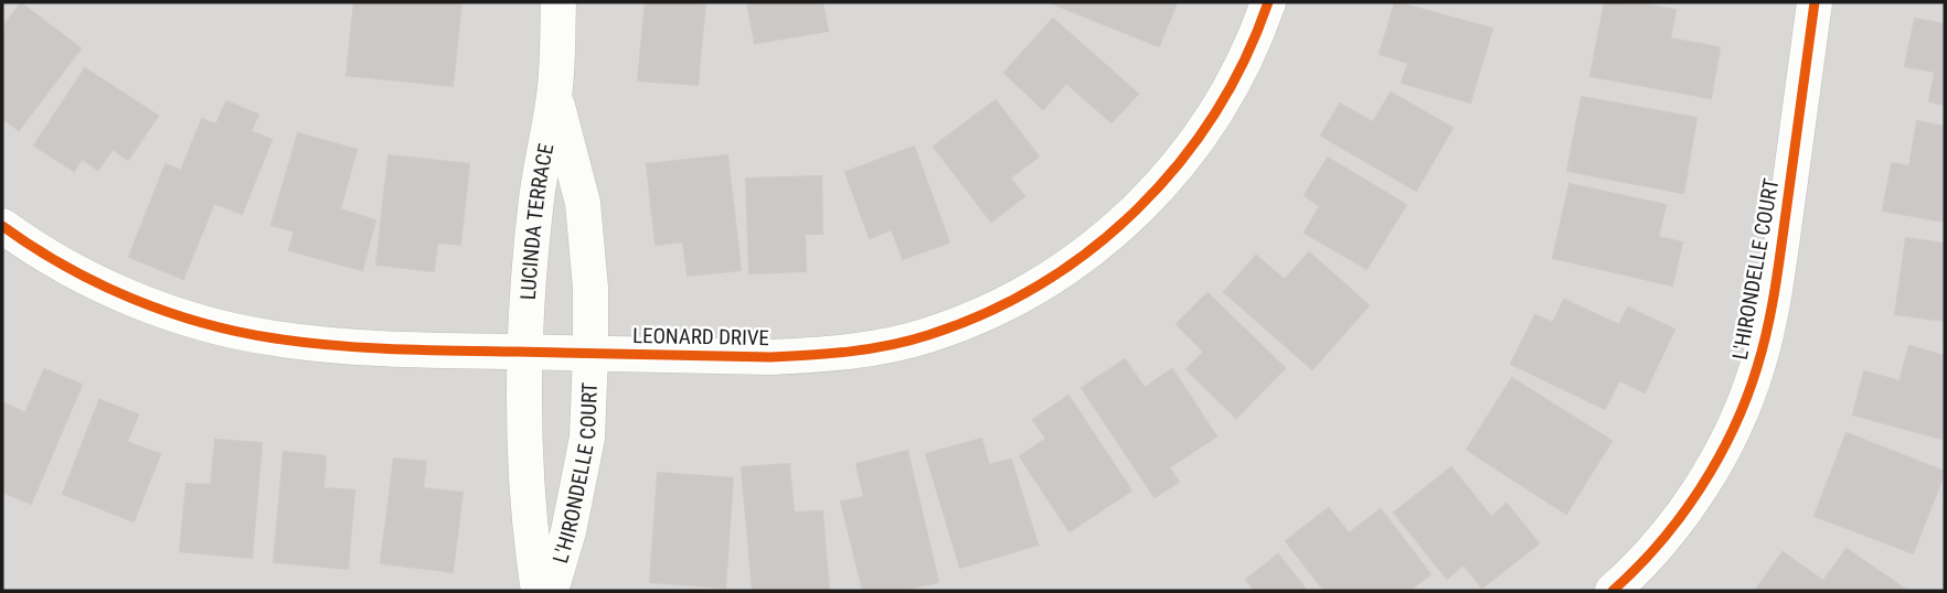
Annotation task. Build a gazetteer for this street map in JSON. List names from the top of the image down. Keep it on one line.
{"streets":{"street":["LUCINDA TERRACE","L'HIRONDELLE COURT","LEONARD DRIVE"]},"crossings":[["LUCINDA TERRACE","L'HIRONDELLE COURT"],["LUCINDA TERRACE","LEONARD DRIVE"],["L'HIRONDELLE COURT","LEONARD DRIVE"]]}
